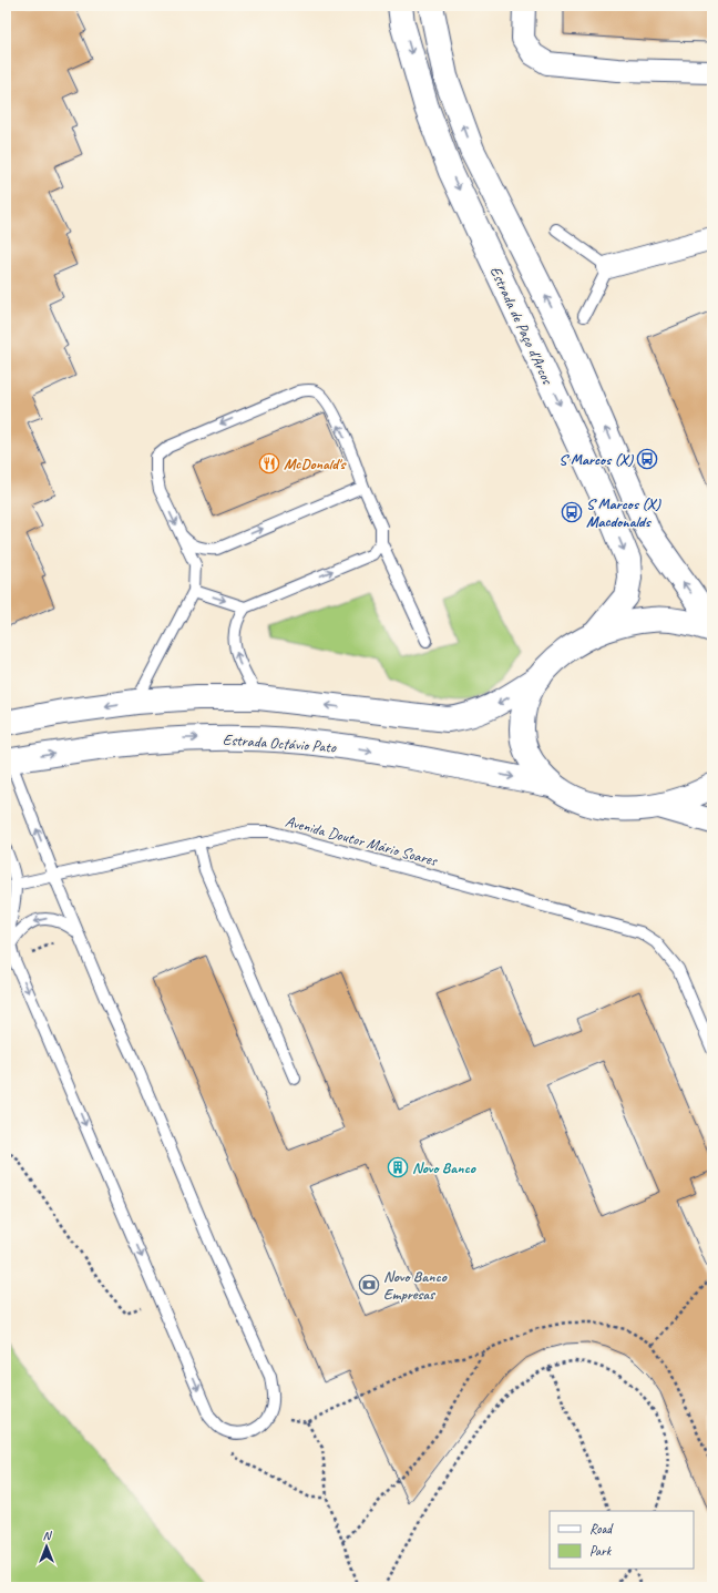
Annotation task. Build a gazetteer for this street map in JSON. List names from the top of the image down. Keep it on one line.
{"streets":{"main road":["Estrada de Paço d'Arcos","Estrada Octávio Pato"],"lane":["Avenida Doutor Mário Soares"]},"places":{"bus stop":["S Marcos (X)","S Marcos (X) Macdonalds"],"restaurant":["McDonald's"],"building":["Novo Banco"],"bank":["Novo Banco Empresas"]},"legend":["Road","Park"],"north":"top"}
